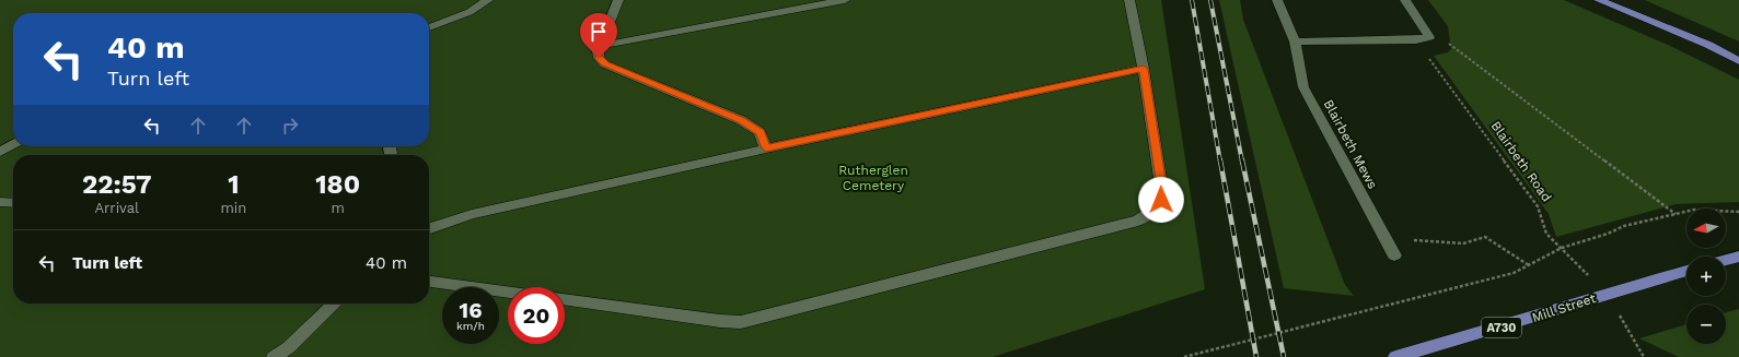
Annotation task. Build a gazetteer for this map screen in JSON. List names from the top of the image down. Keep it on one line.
{"streets":{"main road":["Mill Street","A730"],"street":["Blairbeth Mews"],"path":["Blairbeth Road"]},"crossings":[["Blairbeth Road","Mill Street"],["Blairbeth Road","A730"],["Mill Street","A730"]],"parks":["Rutherglen Cemetery"],"north":"left","page":{"turn":["40 m","Turn left"],"eta":["22:57","Arrival","1","min","180","m"],"map_buttons":["+","−"],"list":[{"name":"Turn left","value":"40 m"}],"speed":"16 km/h","limit":"20"}}
